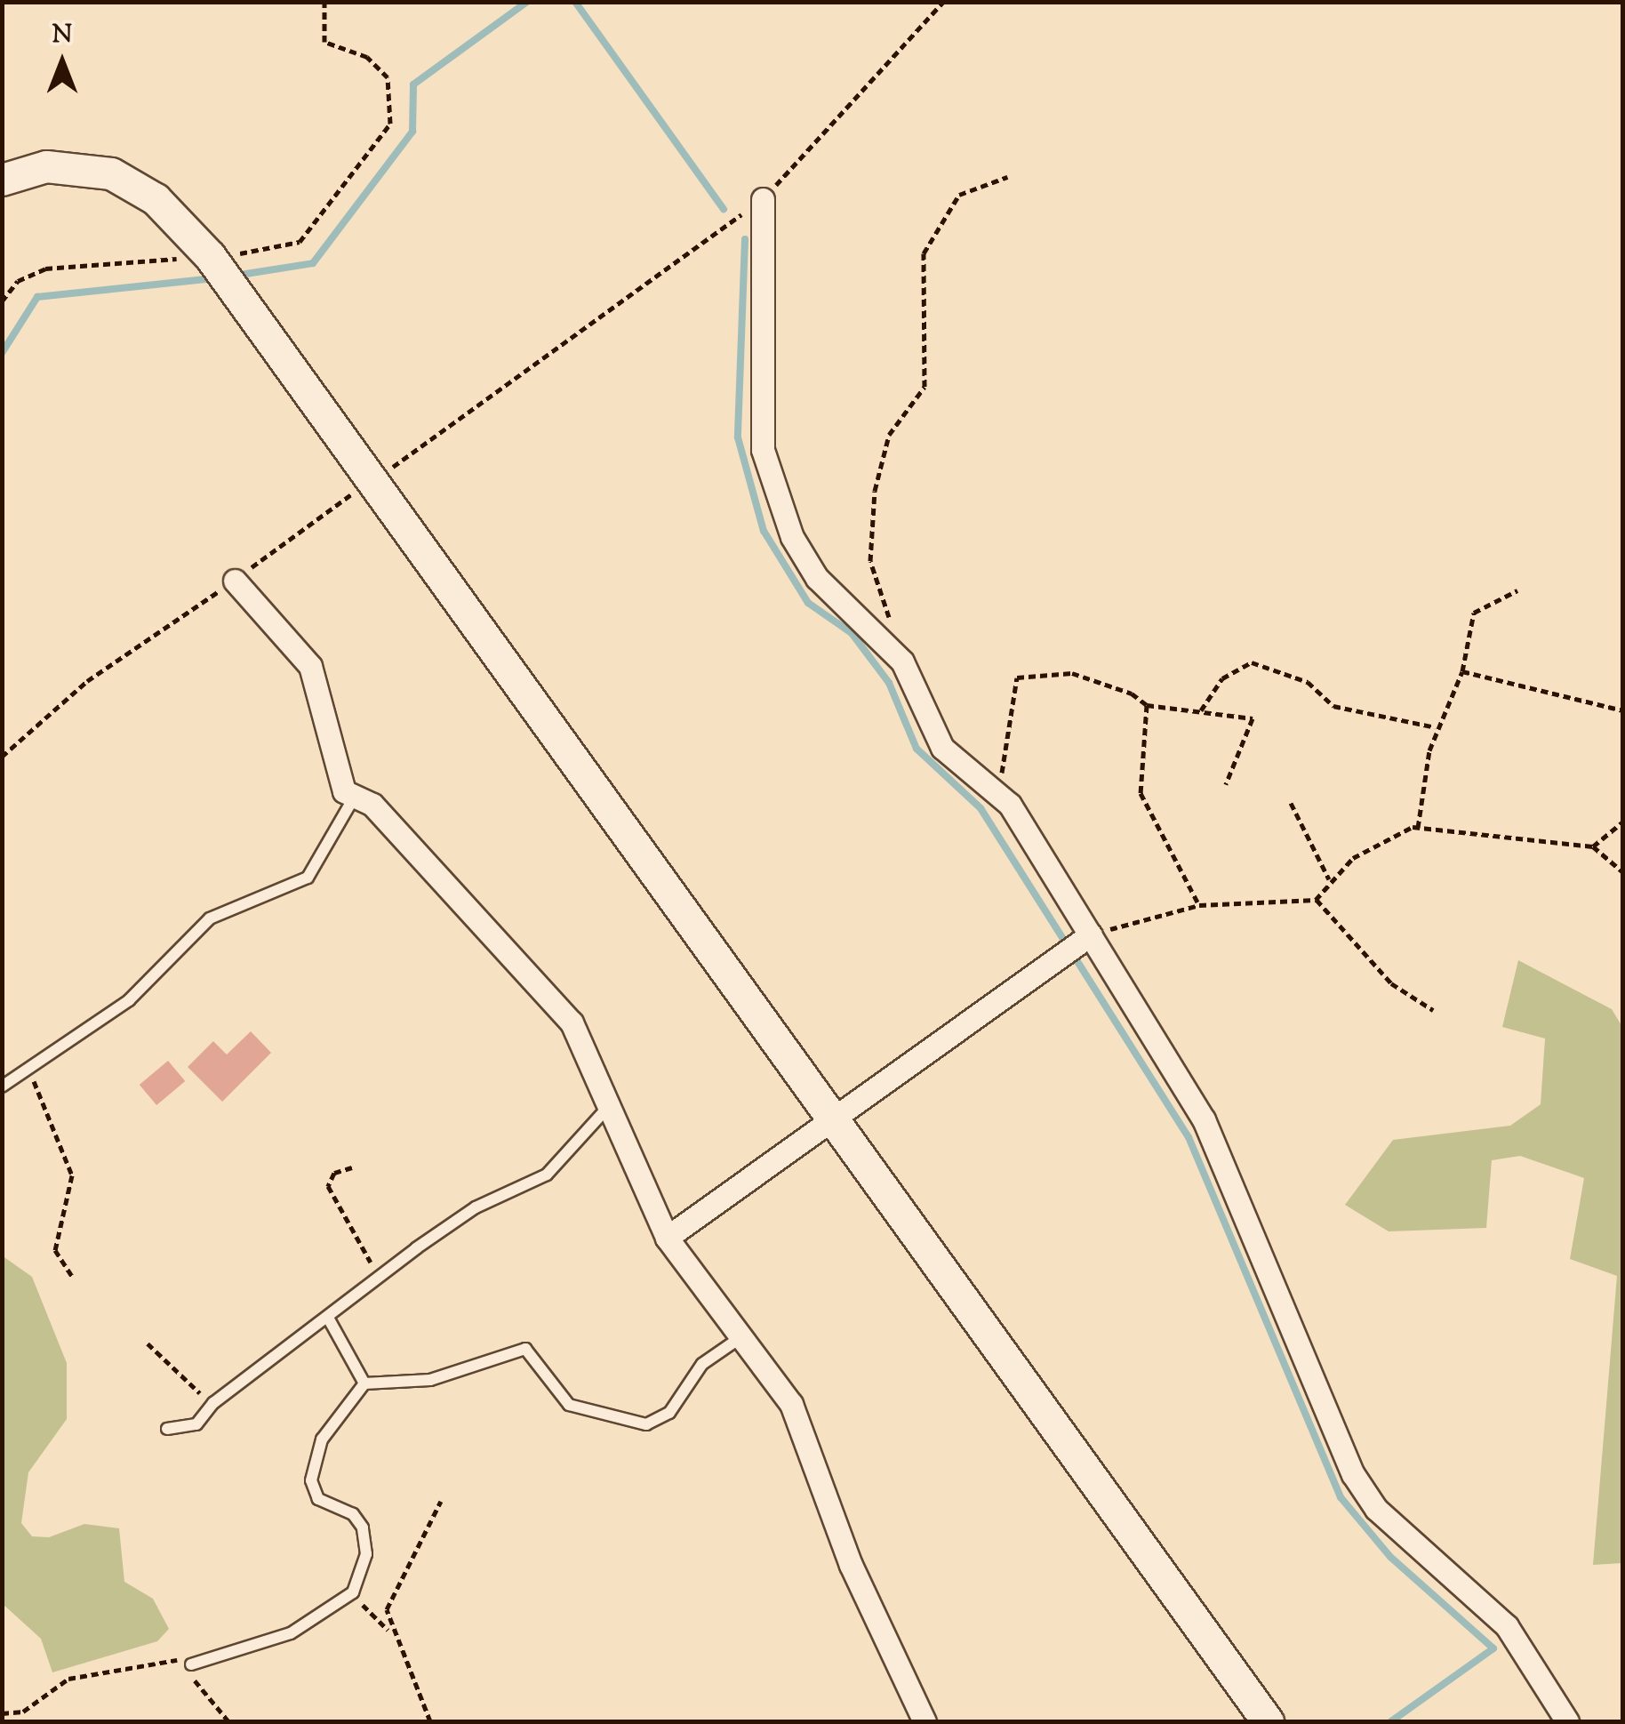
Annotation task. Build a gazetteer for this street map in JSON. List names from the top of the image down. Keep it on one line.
{"north":"top"}
